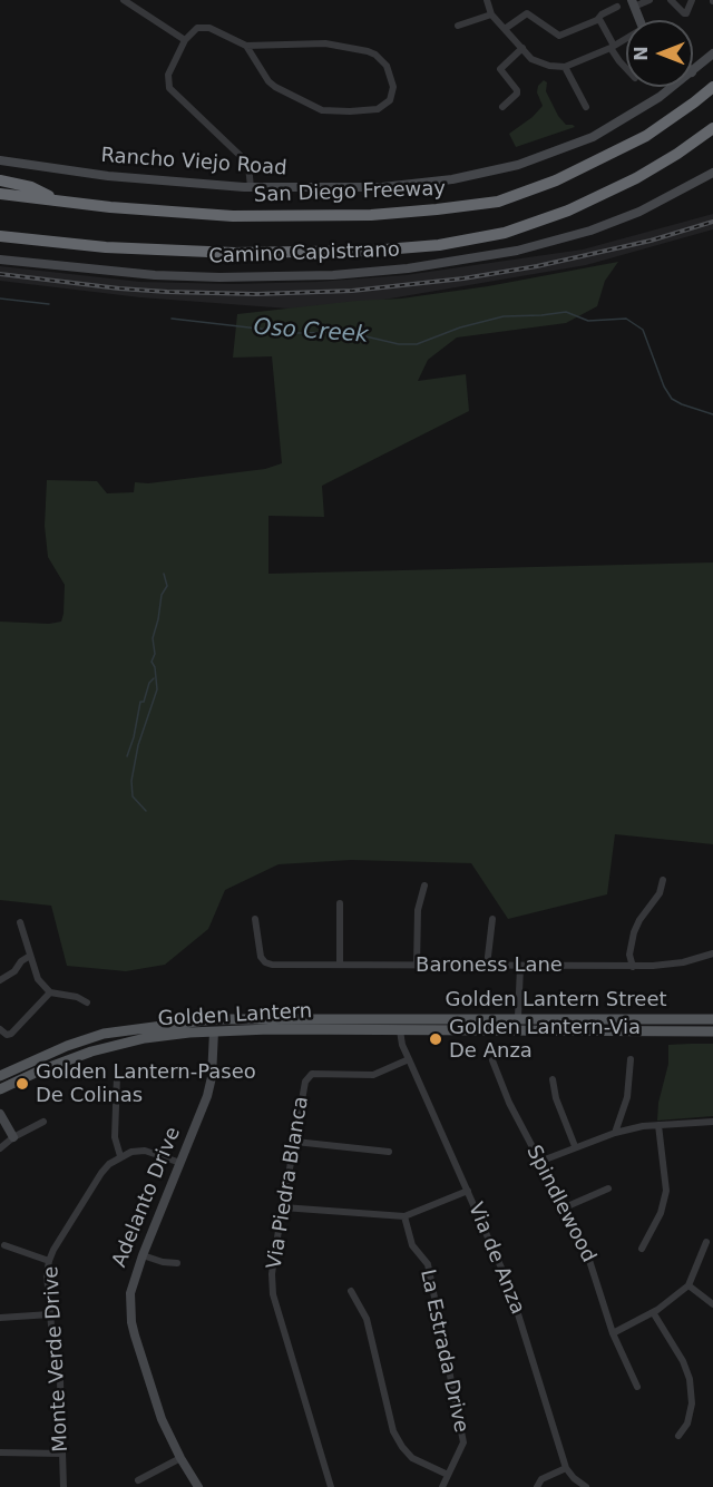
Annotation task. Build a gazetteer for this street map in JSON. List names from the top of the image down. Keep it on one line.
{"streets":{"highway":["San Diego Freeway"],"main road":["Golden Lantern Street","Golden Lantern"],"street":["Rancho Viejo Road","Camino Capistrano","Baroness Lane","Via Piedra Blanca","Adelanto Drive","Spindlewood","Via de Anza","La Estrada Drive","Monte Verde Drive"]},"crossings":[["Golden Lantern Street","Golden Lantern"],["Golden Lantern Street","Via de Anza"],["Golden Lantern","Adelanto Drive"],["Golden Lantern","Via de Anza"],["Via Piedra Blanca","Via de Anza"]],"water":["Oso Creek"],"places":["Golden Lantern-Via De Anza","Golden Lantern-Paseo De Colinas"],"north":"left"}
